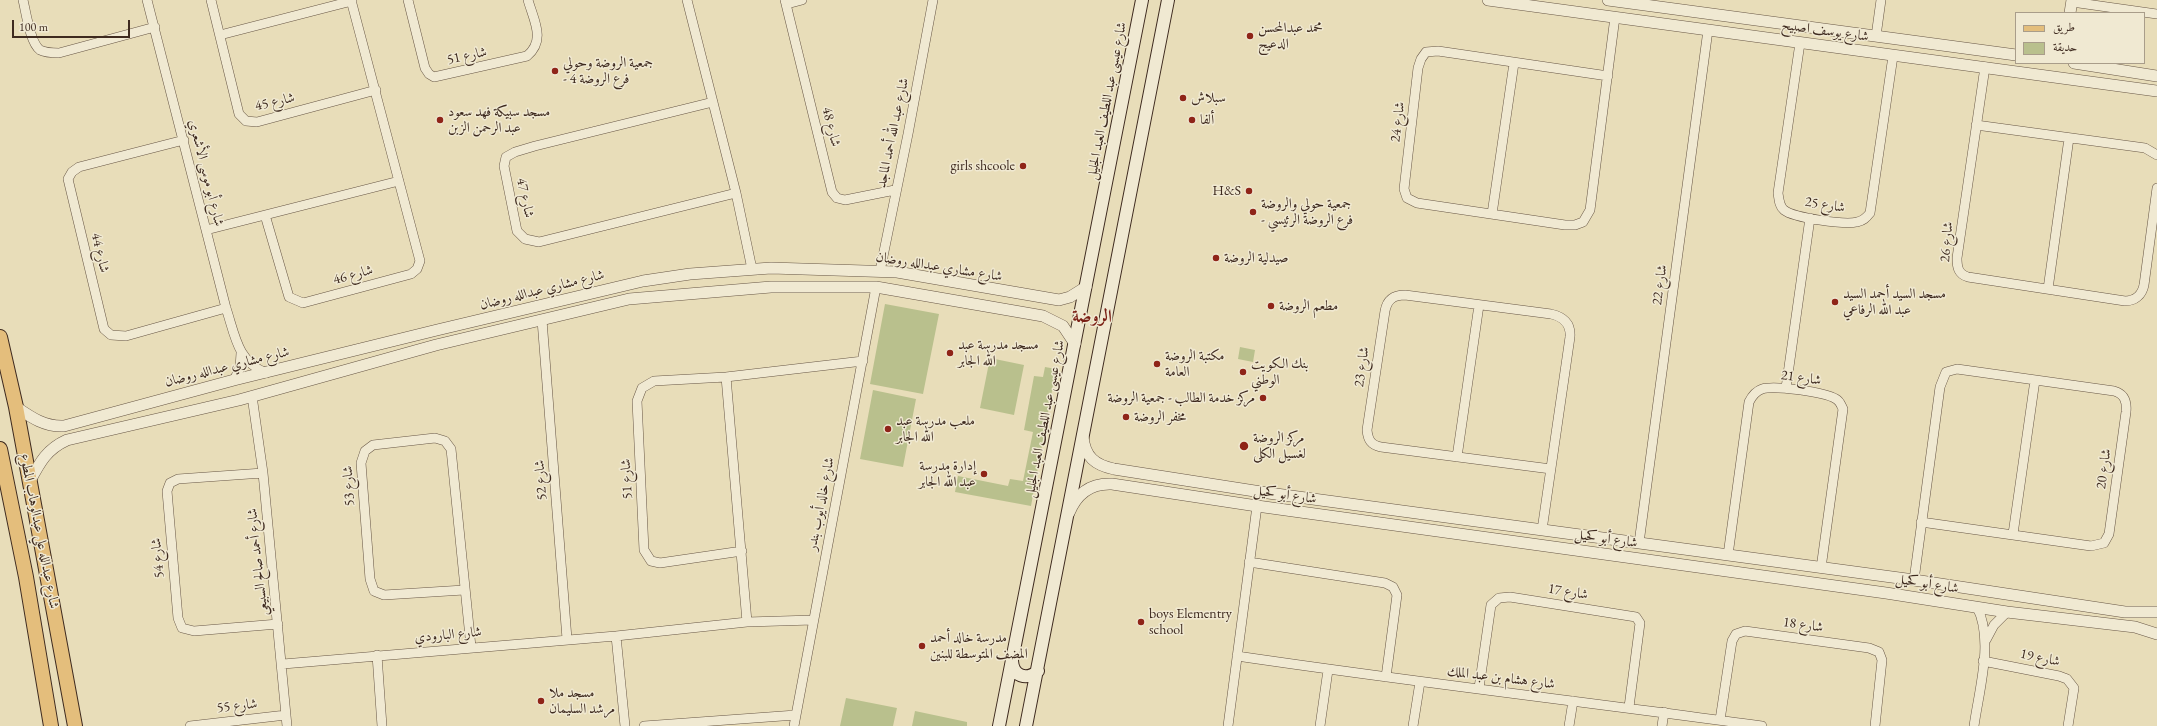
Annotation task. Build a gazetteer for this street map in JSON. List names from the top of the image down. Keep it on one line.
{"streets":{"main road":["شارع عيسى عبد اللطيف العبد الجليل","شارع عبدالله علي عبدالوهاب المطوع"],"street":["شارع يوسف اصبيح","شارع 51","شارع 45","شارع 24","شارع 48","شارع عبد الله أحمد الماجد","شارع أبو موسى الأشعري","شارع 47","شارع 25","شارع 26","شارع 44","شارع مشاري عبدالله روضان","شارع 46","شارع 22","شارع 23","شارع 21","شارع 20","شارع 52","شارع 53","شارع أبو كحيل","شارع خالد أيوب بندر","شارع 54","شارع أحمد صالح السبيعي","شارع 17","شارع 18","شارع البارودي","شارع 19","شارع هشام بن عبد الملك","شارع 55"]},"crossings":[["شارع يوسف اصبيح","شارع 24"],["شارع يوسف اصبيح","شارع 25"],["شارع يوسف اصبيح","شارع 26"],["شارع يوسف اصبيح","شارع 22"],["شارع 51","شارع خالد أيوب بندر"],["شارع عيسى عبد اللطيف العبد الجليل","شارع مشاري عبدالله روضان"],["شارع 45","شارع 46"],["شارع 48","شارع عبد الله أحمد الماجد"],["شارع عبد الله أحمد الماجد","شارع مشاري عبدالله روضان"],["شارع أبو موسى الأشعري","شارع 44"],["شارع أبو موسى الأشعري","شارع مشاري عبدالله روضان"],["شارع مشاري عبدالله روضان","شارع 52"],["شارع مشاري عبدالله روضان","شارع خالد أيوب بندر"],["شارع مشاري عبدالله روضان","شارع عبدالله علي عبدالوهاب المطوع"],["شارع مشاري عبدالله روضان","شارع أحمد صالح السبيعي"],["شارع 22","شارع أبو كحيل"],["شارع 23","شارع أبو كحيل"],["شارع 21","شارع أبو كحيل"],["شارع 20","شارع أبو كحيل"],["شارع 52","شارع البارودي"],["شارع 53","شارع البارودي"],["شارع خالد أيوب بندر","شارع البارودي"],["شارع 54","شارع أحمد صالح السبيعي"],["شارع أحمد صالح السبيعي","شارع البارودي"],["شارع أحمد صالح السبيعي","شارع 55"],["شارع 17","شارع هشام بن عبد الملك"],["شارع 18","شارع هشام بن عبد الملك"]],"districts":["الروضة"],"places":["محمد عبدالمحسن الدعيج","جمعية الروضة وحولي - فرع الروضة 4","سبلاش","مسجد سبيكة فهد سعود عبد الرحمن الزبن","ألفا","girls shcoole","H&S","جمعية حولي والروضة - فرع الروضة الرئيسي","صيدلية الروضة","مسجد السيد أحمد السيد عبد الله الرفاعي","مطعم الروضة","مسجد مدرسة عبد الله الجابر","مكتبة الروضة العامة","بنك الكويت الوطني","مركز خدمة الطالب - جمعية الروضة","مخفر الروضة","ملعب مدرسة عبد الله الجابر","مركز الروضة لغسيل الكلى","إدارة مدرسة عبد الله الجابر","boys Elementry school","مدرسة خالد أحمد المضف المتوسطة للبنين","مسجد ملا مرشد السليمان"],"legend":["طريق","حديقة"],"scale_bar":"100 m"}
